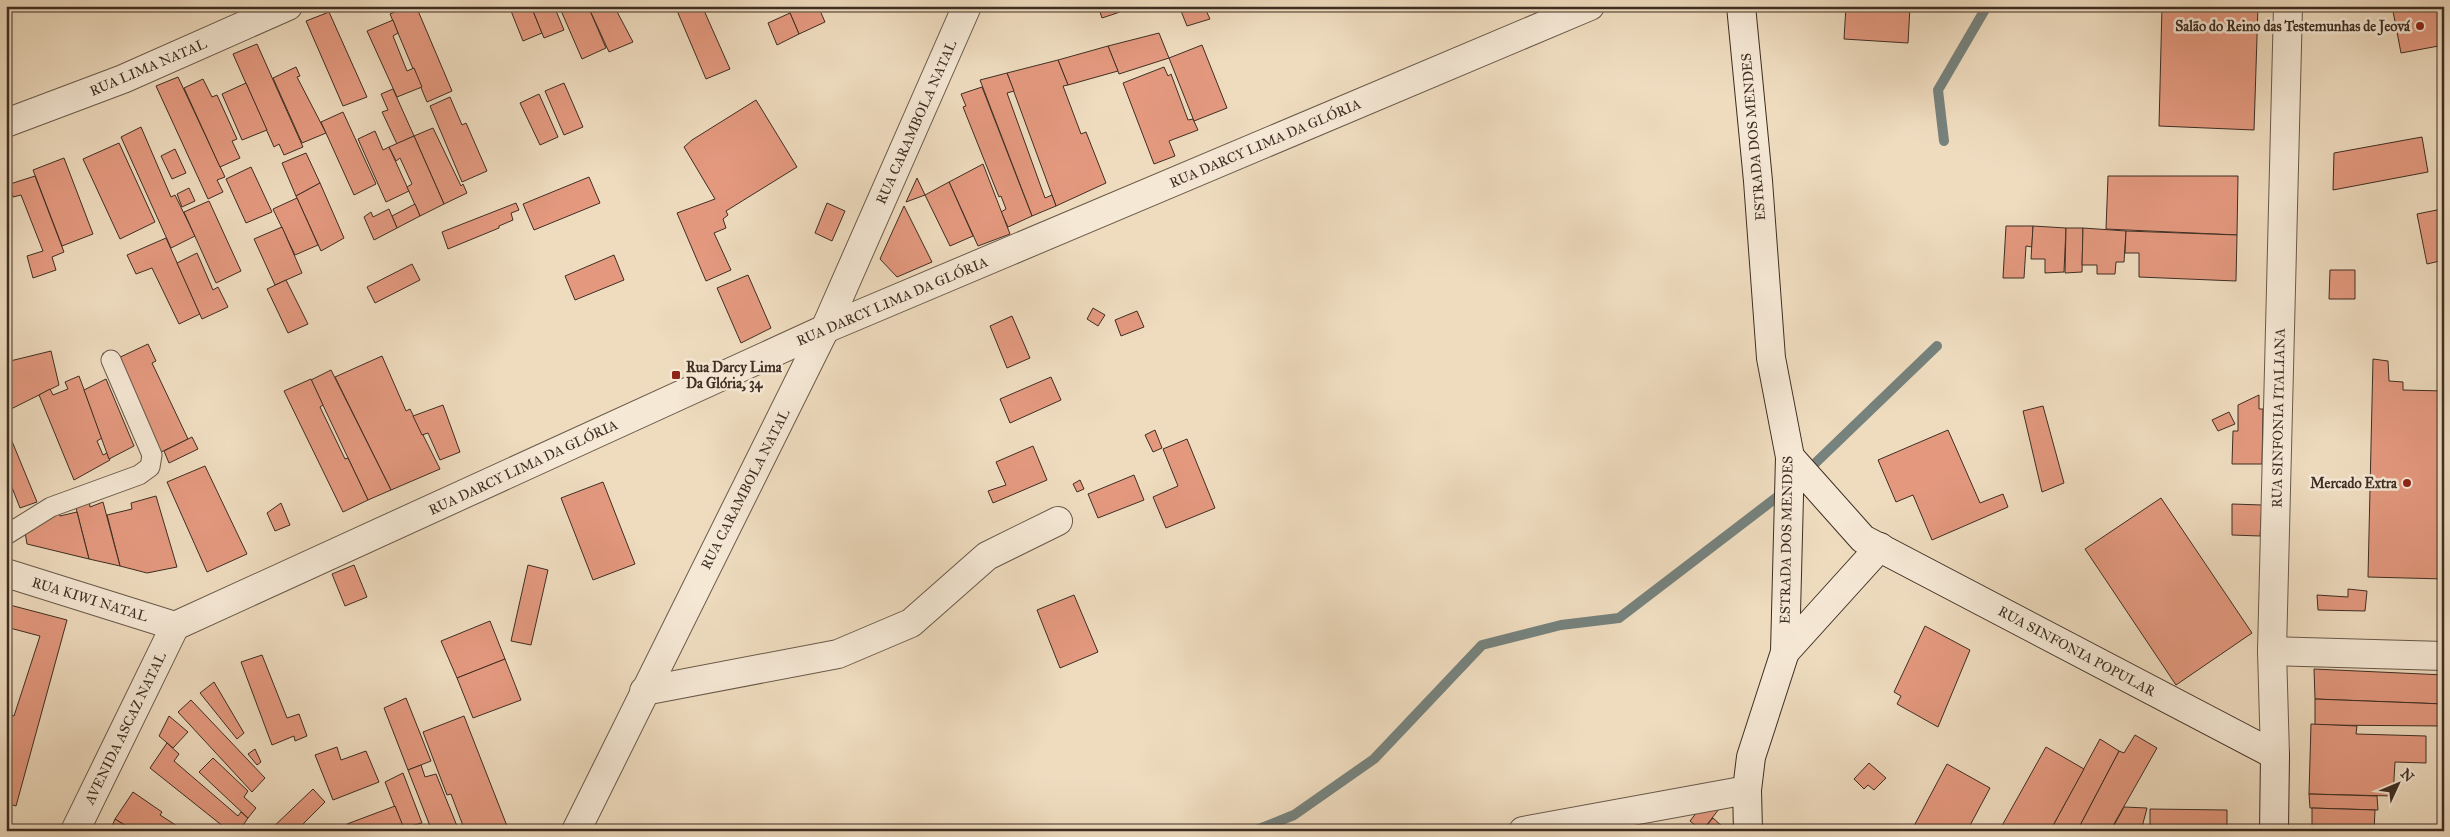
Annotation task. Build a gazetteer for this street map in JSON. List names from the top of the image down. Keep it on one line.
{"streets":{"street":["RUA LIMA NATAL","RUA CARAMBOLA NATAL","ESTRADA DOS MENDES","RUA DARCY LIMA DA GLÓRIA","RUA SINFONIA ITALIANA","RUA KIWI NATAL","RUA SINFONIA POPULAR","AVENIDA ASCAZ NATAL"]},"crossings":[["RUA CARAMBOLA NATAL","RUA DARCY LIMA DA GLÓRIA"],["ESTRADA DOS MENDES","RUA SINFONIA POPULAR"],["RUA DARCY LIMA DA GLÓRIA","RUA KIWI NATAL"],["RUA DARCY LIMA DA GLÓRIA","AVENIDA ASCAZ NATAL"],["RUA SINFONIA ITALIANA","RUA SINFONIA POPULAR"],["RUA KIWI NATAL","AVENIDA ASCAZ NATAL"]],"places":{"other":["Salão do Reino das Testemunhas de Jeová","Mercado Extra"],"transit":["Rua Darcy Lima Da Glória, 34"]},"north":"top right"}
